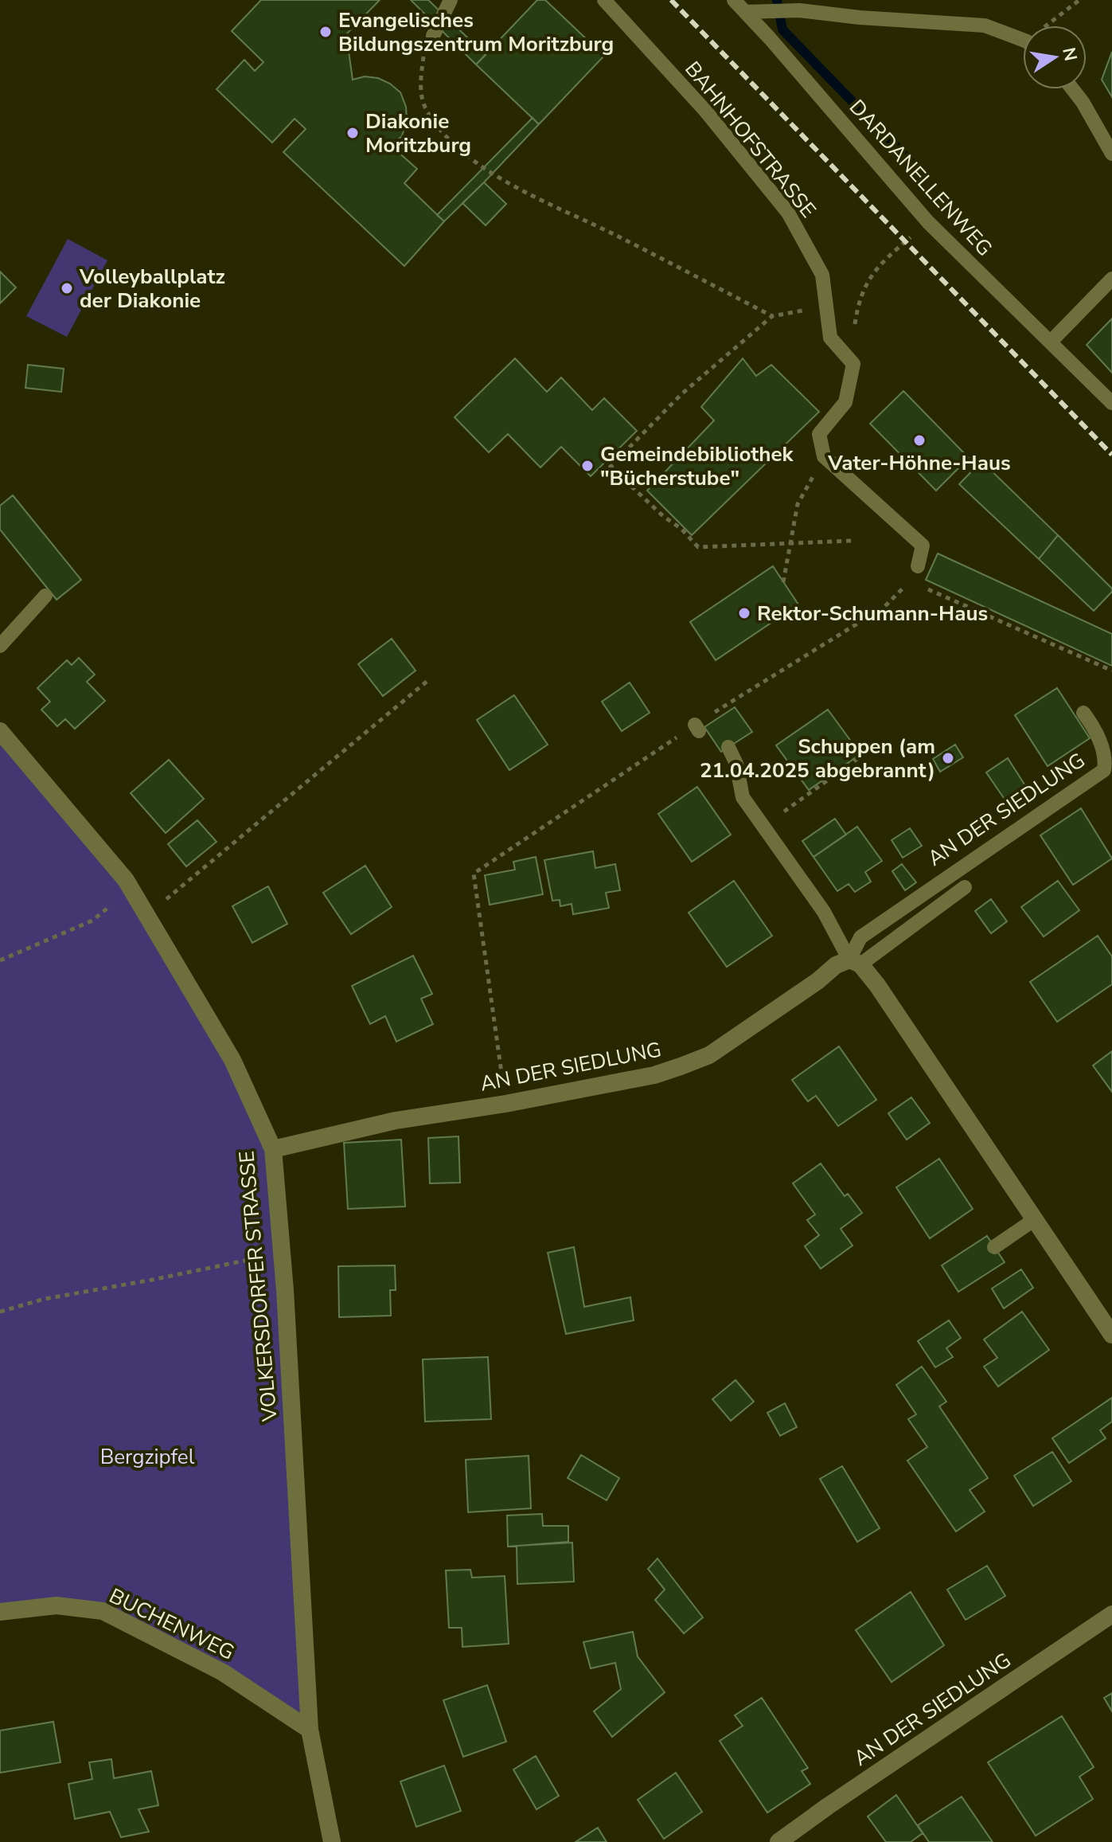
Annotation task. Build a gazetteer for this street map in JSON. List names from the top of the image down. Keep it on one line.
{"streets":{"street":["AN DER SIEDLUNG","VOLKERSDORFER STRASSE","BUCHENWEG"],"lane":["BAHNHOFSTRASSE","DARDANELLENWEG"]},"crossings":[["AN DER SIEDLUNG","VOLKERSDORFER STRASSE"],["VOLKERSDORFER STRASSE","BUCHENWEG"]],"parks":["Bergzipfel"],"places":["Evangelisches Bildungszentrum Moritzburg","Diakonie Moritzburg","Volleyballplatz der Diakonie","Vater-Höhne-Haus","Gemeindebibliothek \"Bücherstube\"","Rektor-Schumann-Haus","Schuppen (am 21.04.2025 abgebrannt)"],"north":"right"}
